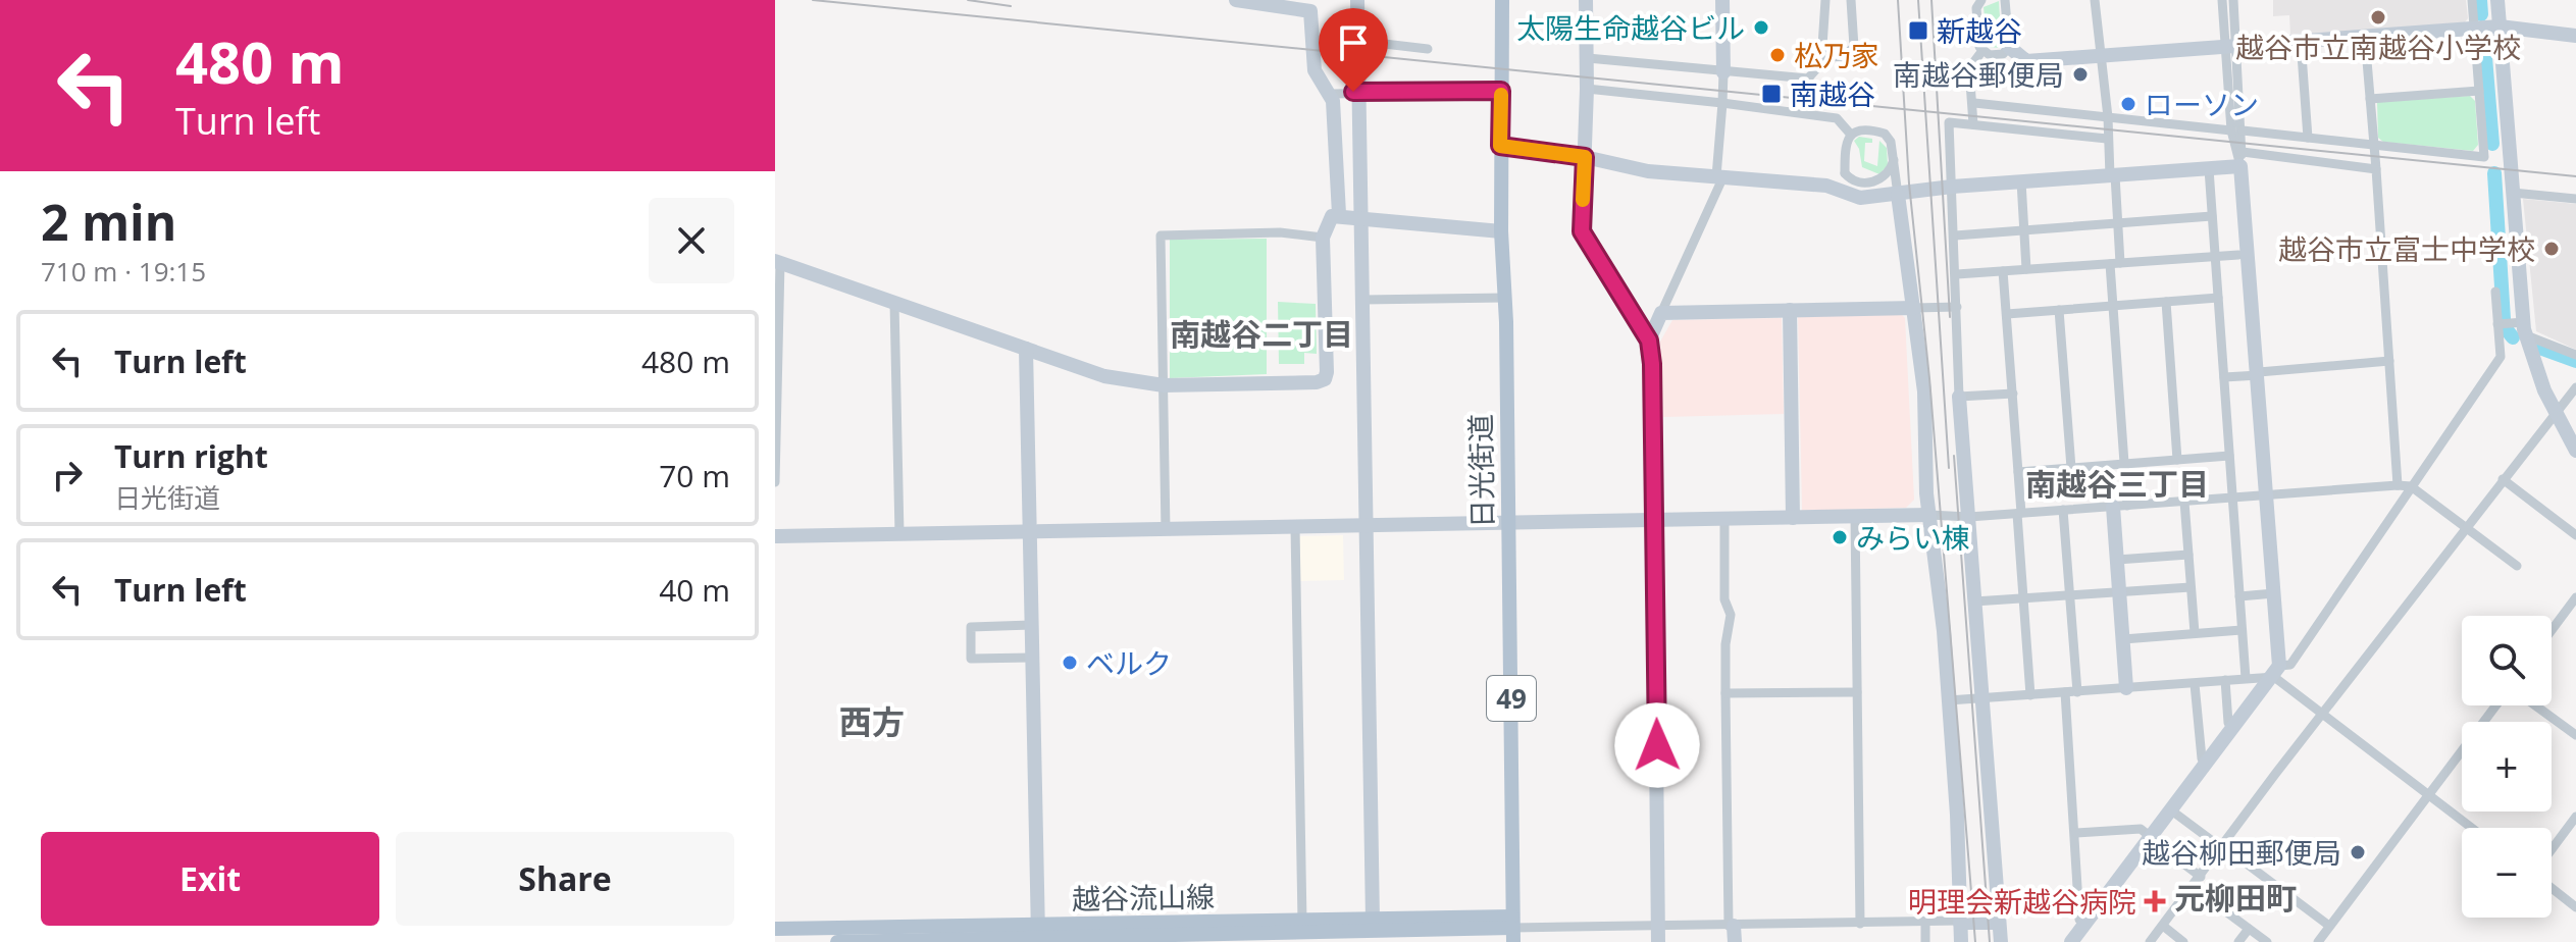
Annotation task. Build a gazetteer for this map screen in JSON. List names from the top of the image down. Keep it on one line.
{"streets":{"main road":["日光街道","49","越谷流山線"]},"crossings":[["日光街道","越谷流山線"]],"districts":["南越谷二丁目","南越谷三丁目","西方","元柳田町"],"places":{"other":["越谷市立南越谷小学校","太陽生命越谷ビル","松乃家","南越谷郵便局","ローソン","越谷市立富士中学校","みらい棟","ベルク","越谷柳田郵便局"],"transit":["新越谷","南越谷"],"health":["明理会新越谷病院"]},"page":{"turn":["480 m","Turn left"],"heading":["2 min","710 m · 19:15"],"list":[{"name":"Turn left","value":"480 m"},{"name":"Turn right","note":"日光街道","value":"70 m"},{"name":"Turn left","value":"40 m"}],"map_buttons":["+","−"],"buttons":["Exit","Share"]}}
